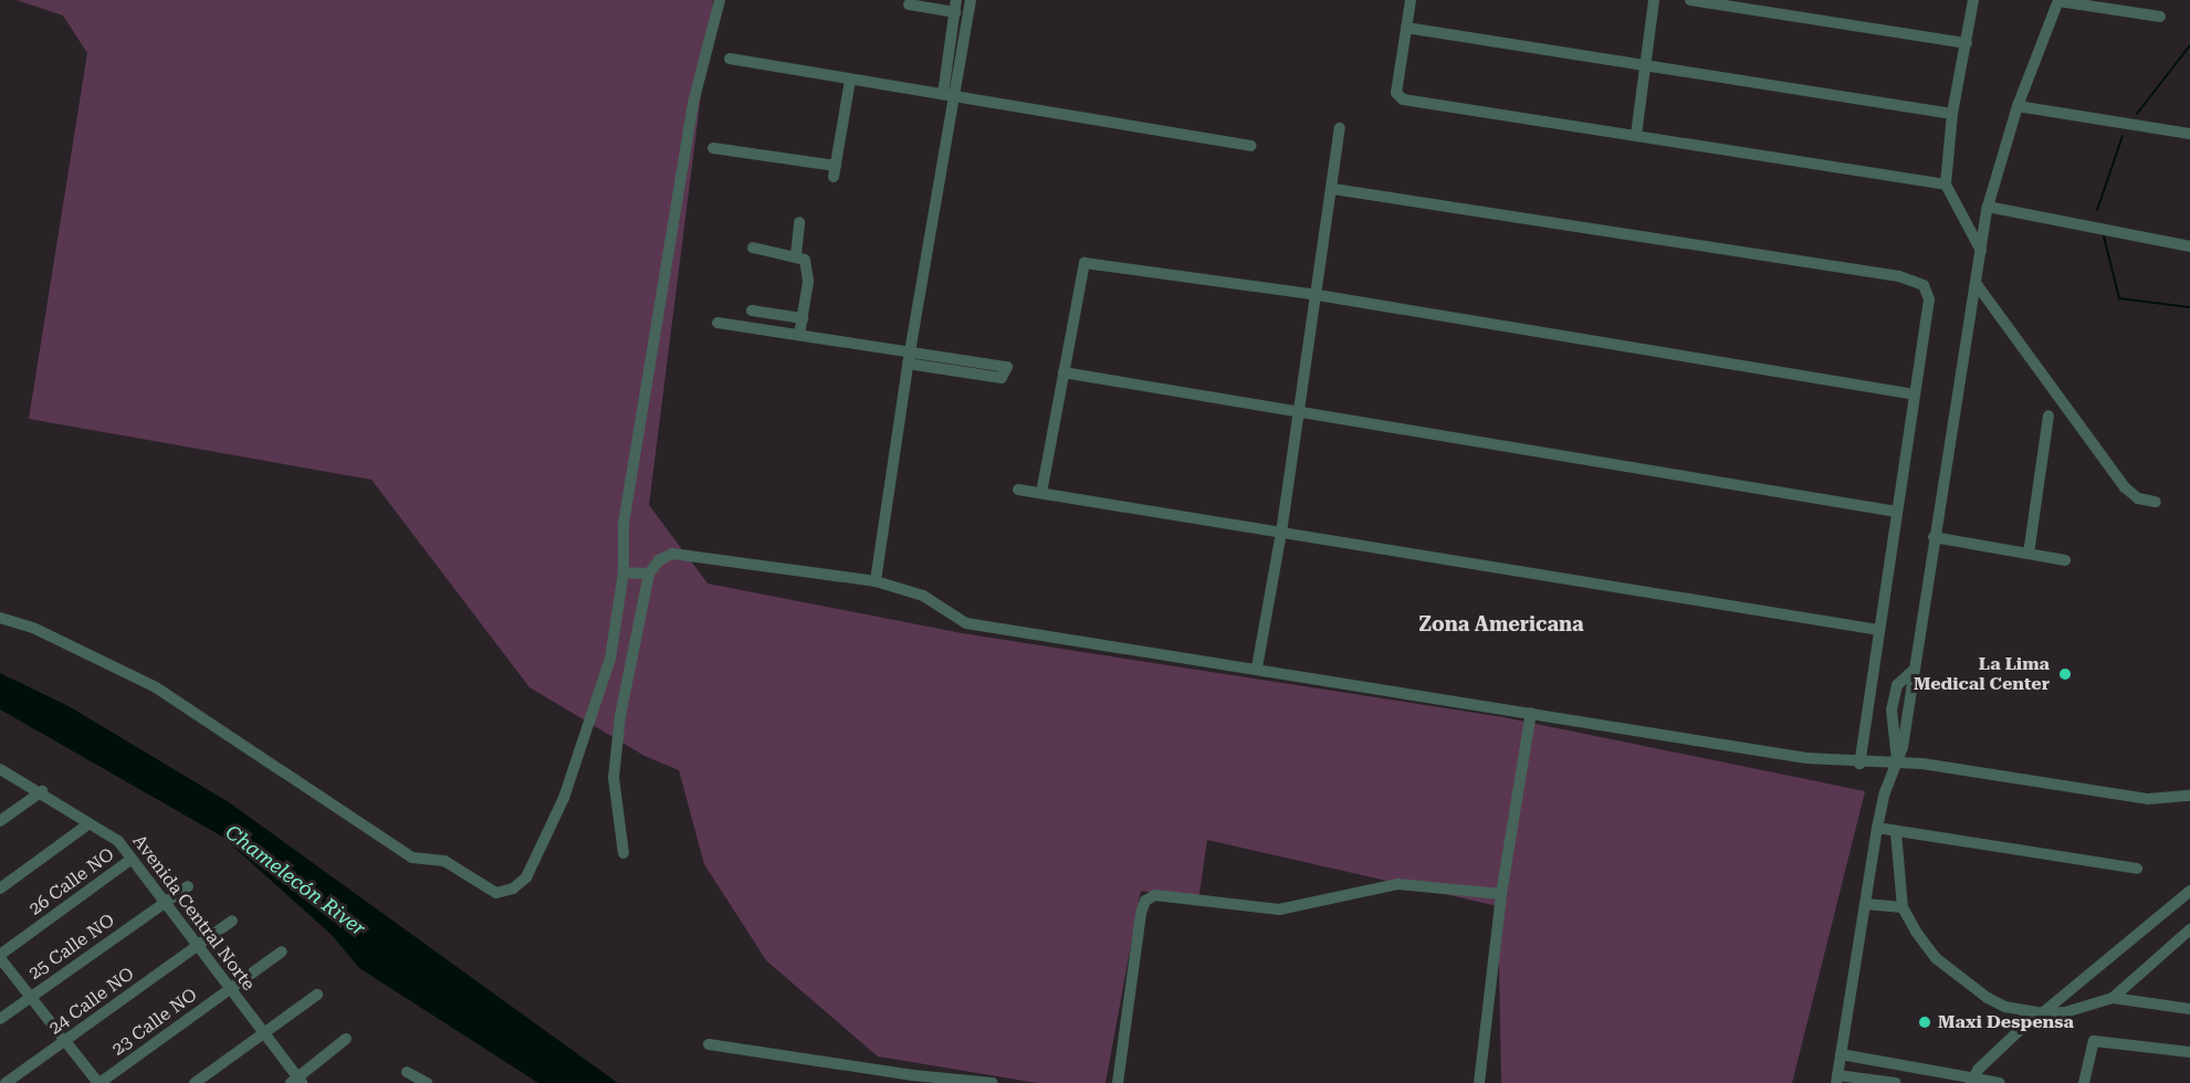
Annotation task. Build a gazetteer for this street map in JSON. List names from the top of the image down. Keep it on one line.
{"streets":{"street":["26 Calle NO","Avenida Central Norte","25 Calle NO","24 Calle NO","23 Calle NO"]},"crossings":[["26 Calle NO","Avenida Central Norte"],["Avenida Central Norte","25 Calle NO"],["Avenida Central Norte","24 Calle NO"],["Avenida Central Norte","23 Calle NO"]],"districts":["Zona Americana"],"water":["Chamelecón River"],"places":["La Lima Medical Center","Maxi Despensa"]}
